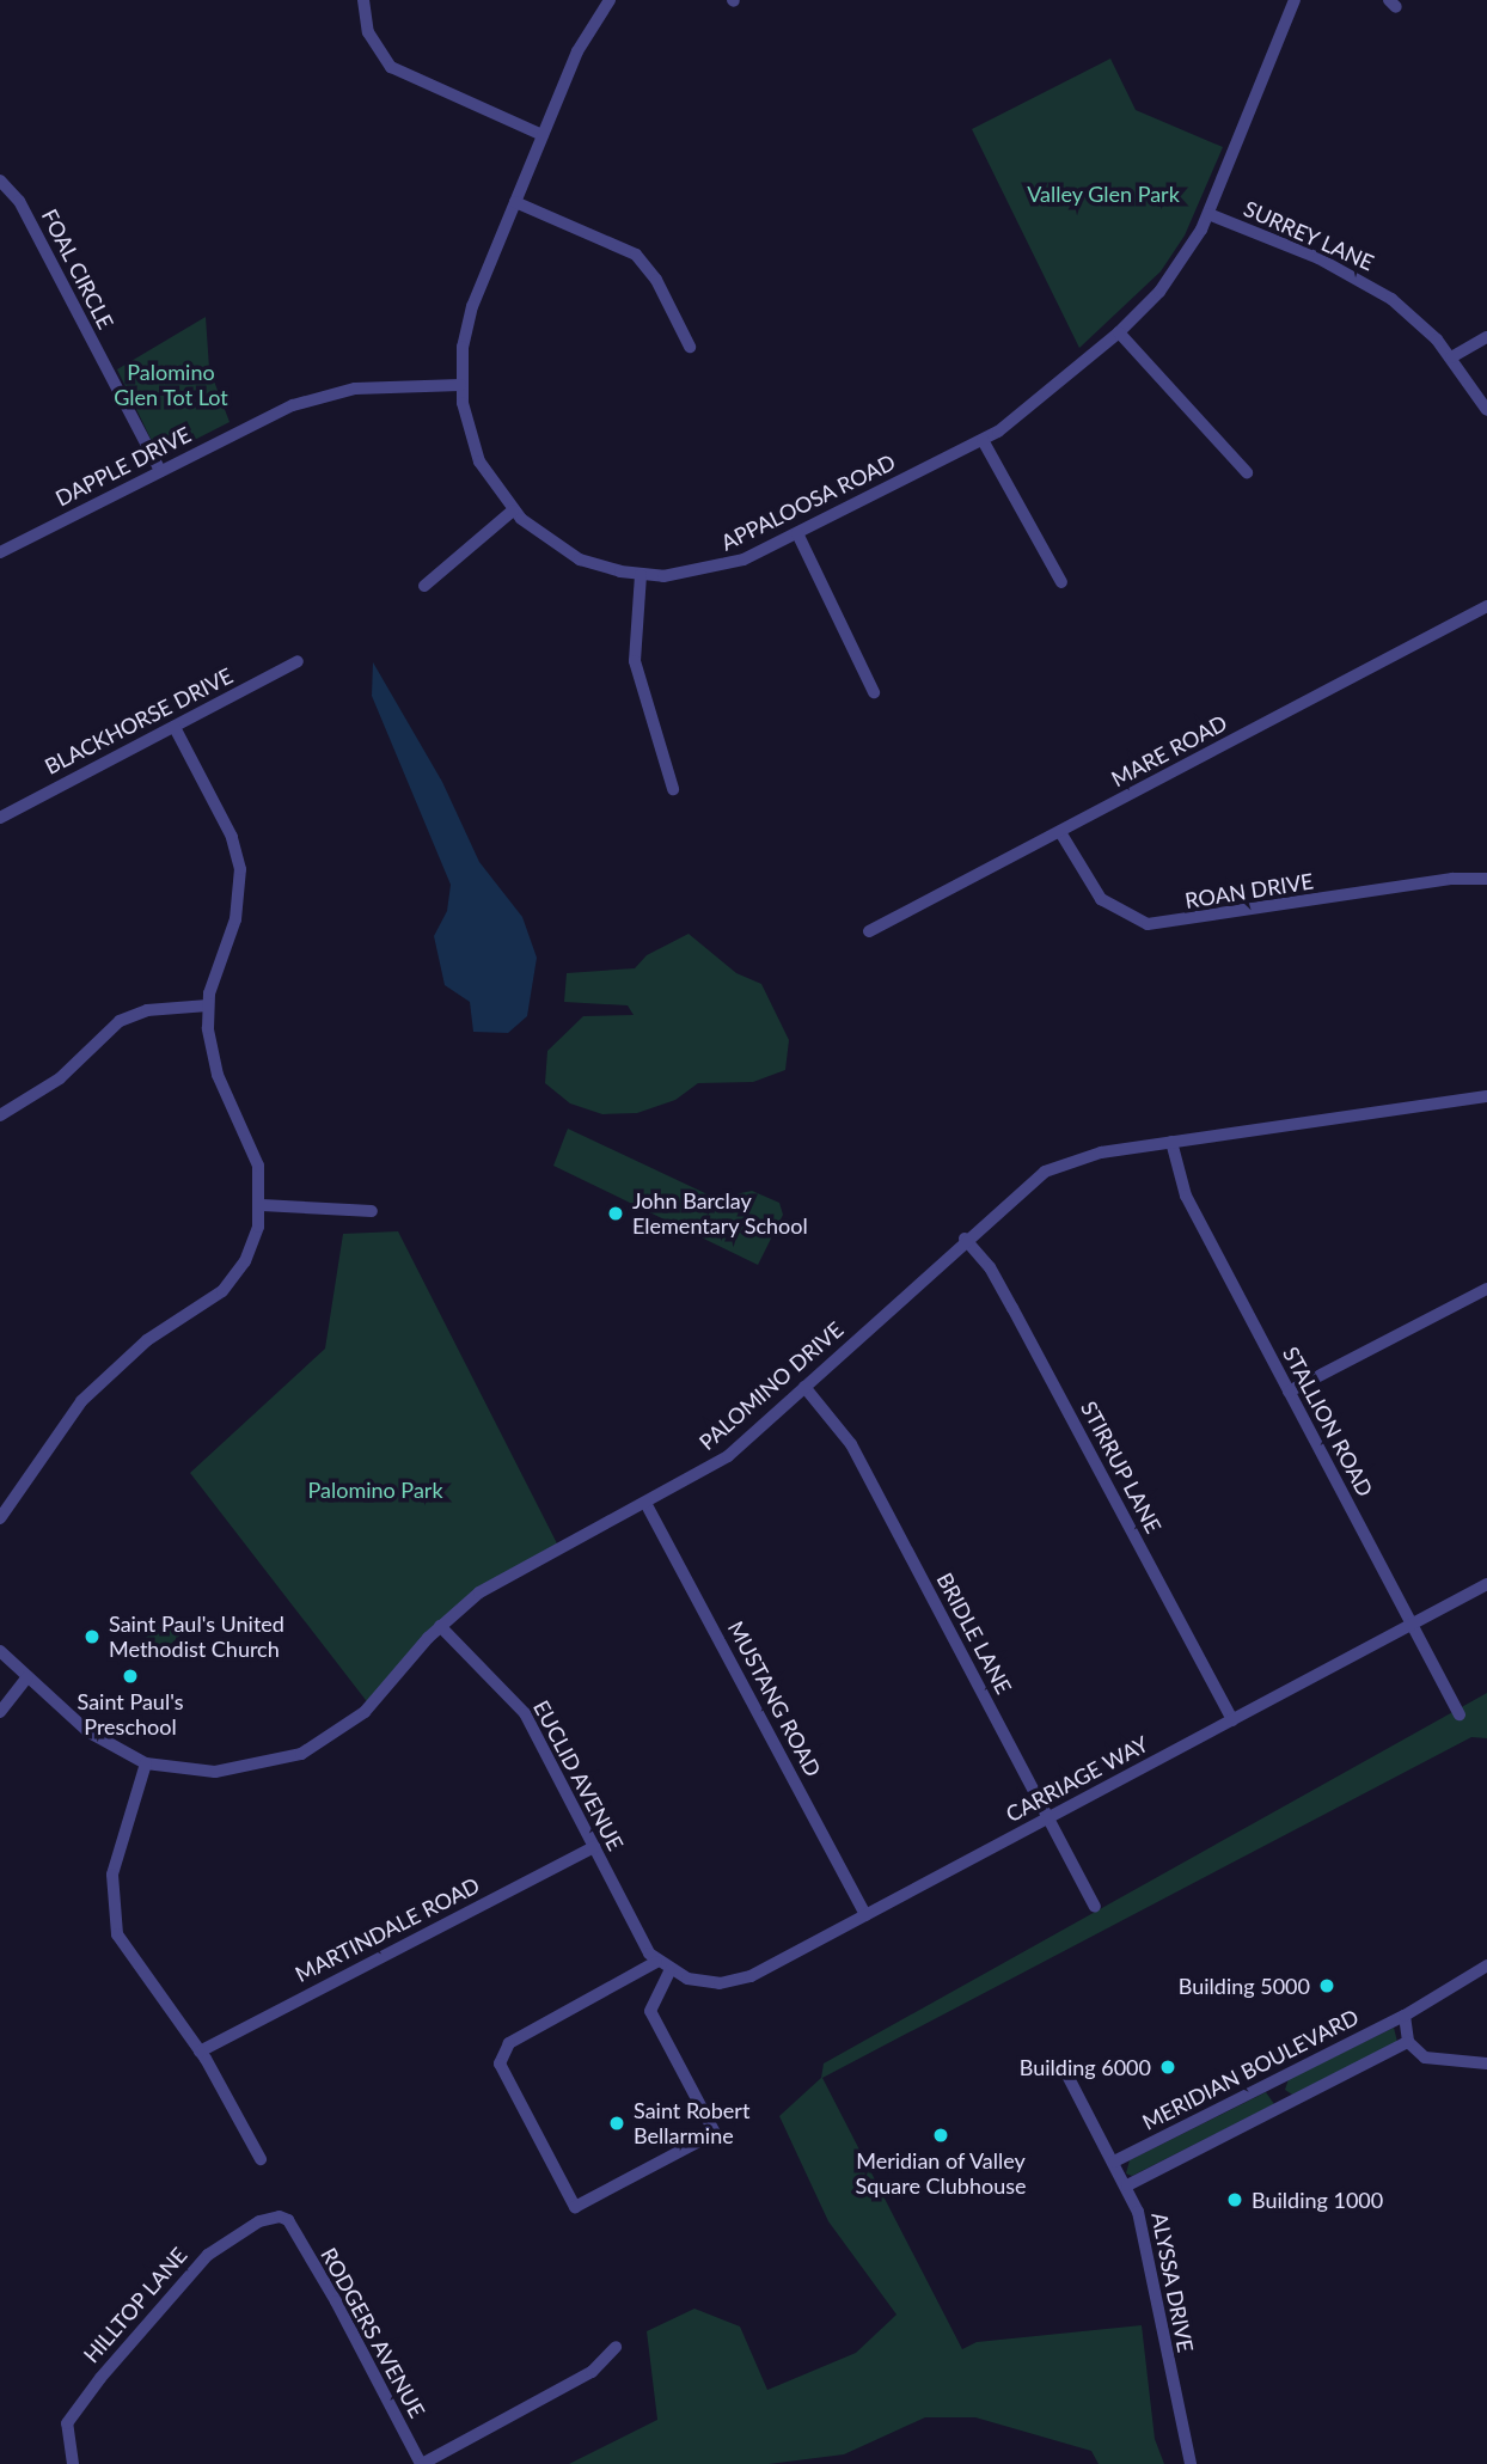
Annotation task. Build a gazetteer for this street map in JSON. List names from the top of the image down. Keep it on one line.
{"streets":{"street":["SURREY LANE","FOAL CIRCLE","DAPPLE DRIVE","APPALOOSA ROAD","BLACKHORSE DRIVE","MARE ROAD","ROAN DRIVE","PALOMINO DRIVE","STALLION ROAD","STIRRUP LANE","BRIDLE LANE","MUSTANG ROAD","EUCLID AVENUE","CARRIAGE WAY","MARTINDALE ROAD","MERIDIAN BOULEVARD","ALYSSA DRIVE","HILLTOP LANE","RODGERS AVENUE"]},"crossings":[["SURREY LANE","APPALOOSA ROAD"],["FOAL CIRCLE","DAPPLE DRIVE"],["DAPPLE DRIVE","APPALOOSA ROAD"],["MARE ROAD","ROAN DRIVE"],["PALOMINO DRIVE","STALLION ROAD"],["PALOMINO DRIVE","STIRRUP LANE"],["PALOMINO DRIVE","BRIDLE LANE"],["PALOMINO DRIVE","MUSTANG ROAD"],["PALOMINO DRIVE","EUCLID AVENUE"],["STALLION ROAD","CARRIAGE WAY"],["STIRRUP LANE","CARRIAGE WAY"],["BRIDLE LANE","CARRIAGE WAY"],["MUSTANG ROAD","CARRIAGE WAY"],["EUCLID AVENUE","CARRIAGE WAY"],["EUCLID AVENUE","MARTINDALE ROAD"],["MERIDIAN BOULEVARD","ALYSSA DRIVE"],["HILLTOP LANE","RODGERS AVENUE"]],"parks":["Valley Glen Park","Palomino Glen Tot Lot","Palomino Park"],"places":["John Barclay Elementary School","Saint Paul's United Methodist Church","Saint Paul's Preschool","Building 5000","Building 6000","Saint Robert Bellarmine","Meridian of Valley Square Clubhouse","Building 1000"]}
